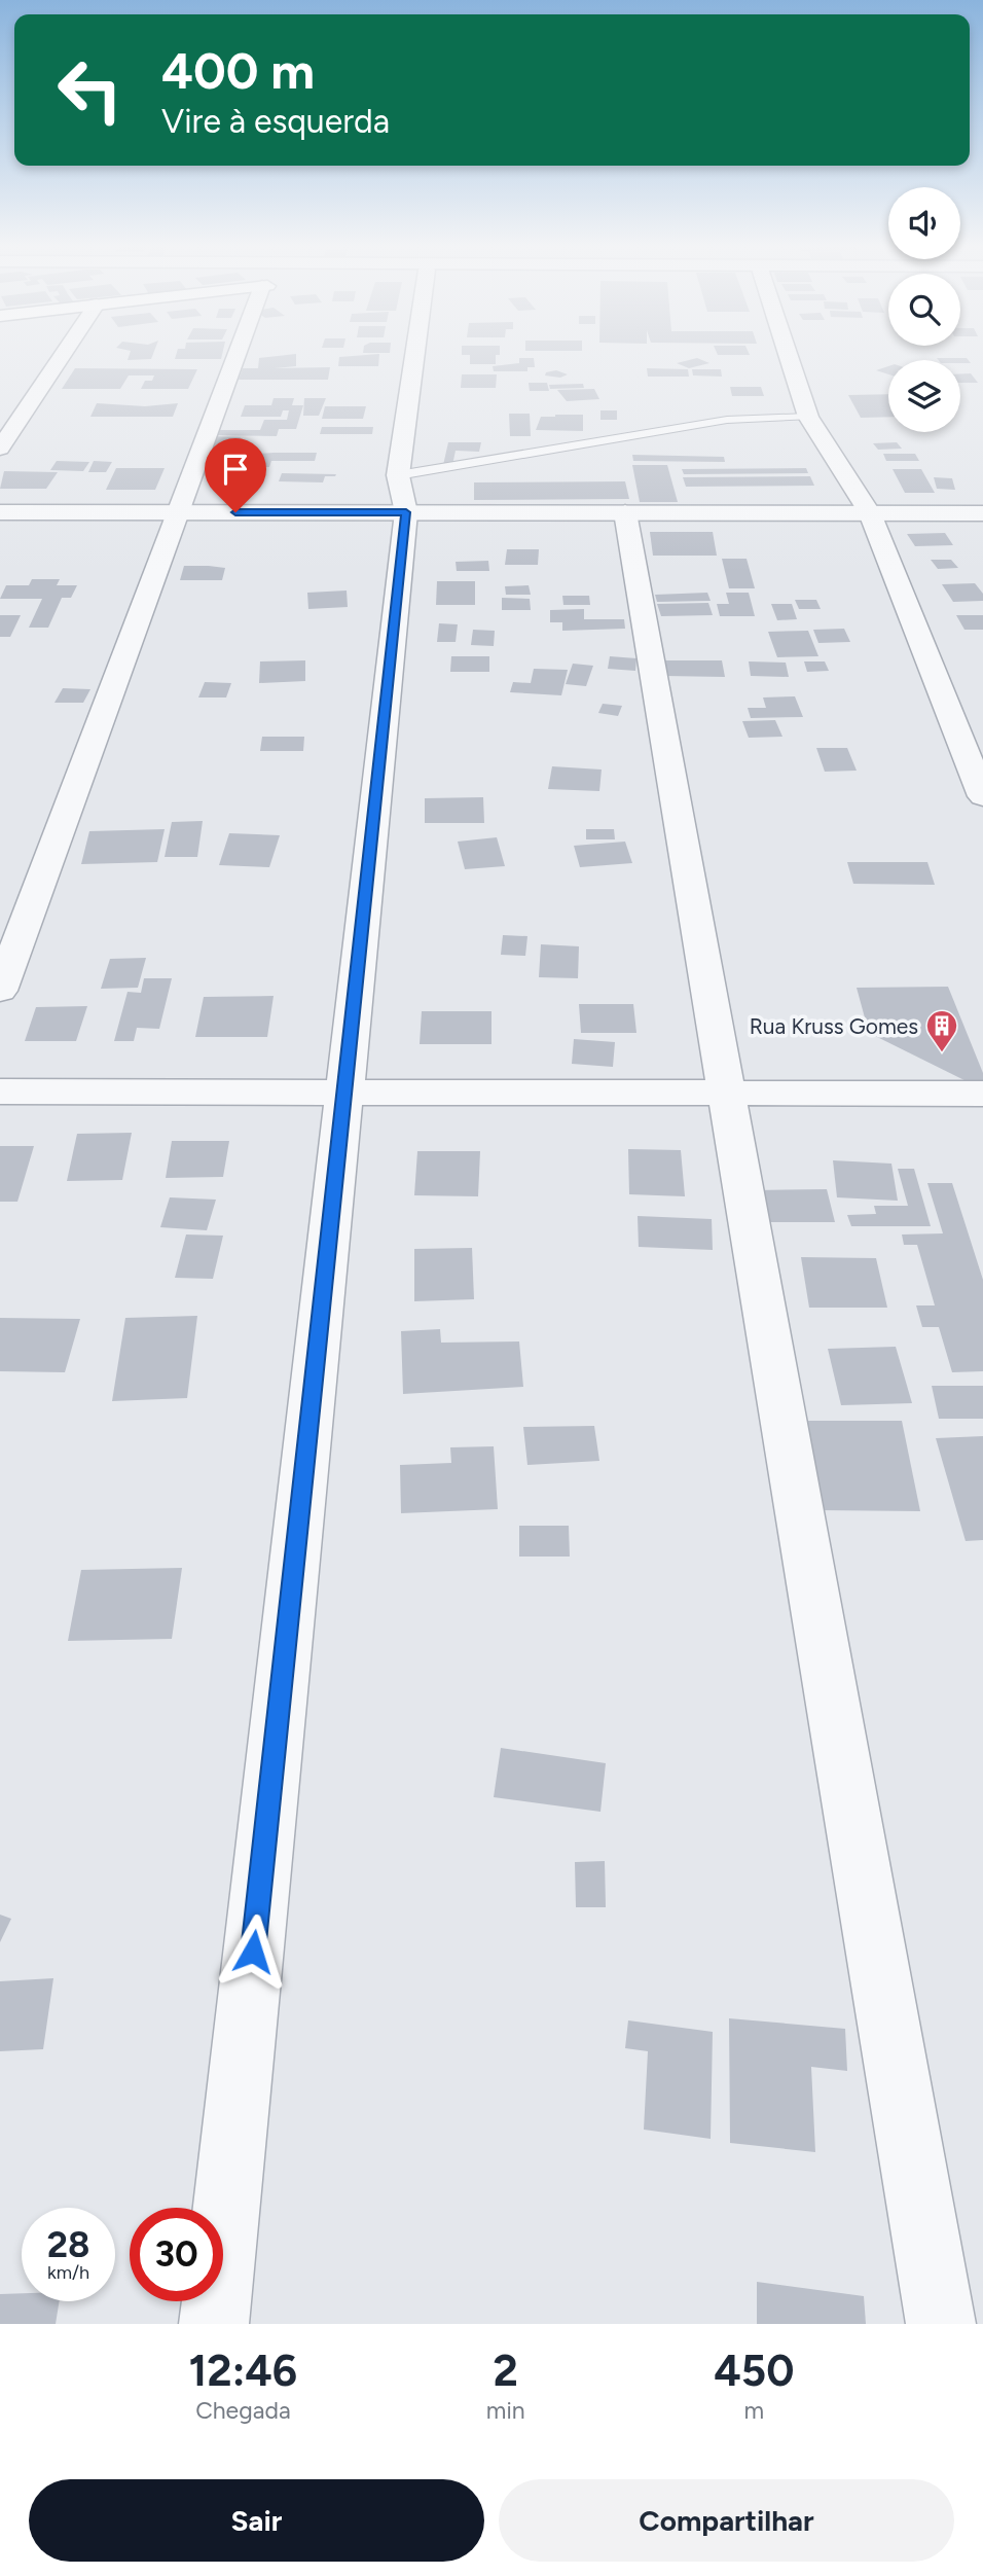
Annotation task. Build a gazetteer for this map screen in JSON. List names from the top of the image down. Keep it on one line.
{"places":{"building":["Rua Kruss Gomes"]},"page":{"turn":["400 m","Vire à esquerda"],"speed":"28 km/h","limit":"30","eta":["12:46","Chegada","2","min","450","m"],"buttons":["Sair","Compartilhar"]}}
